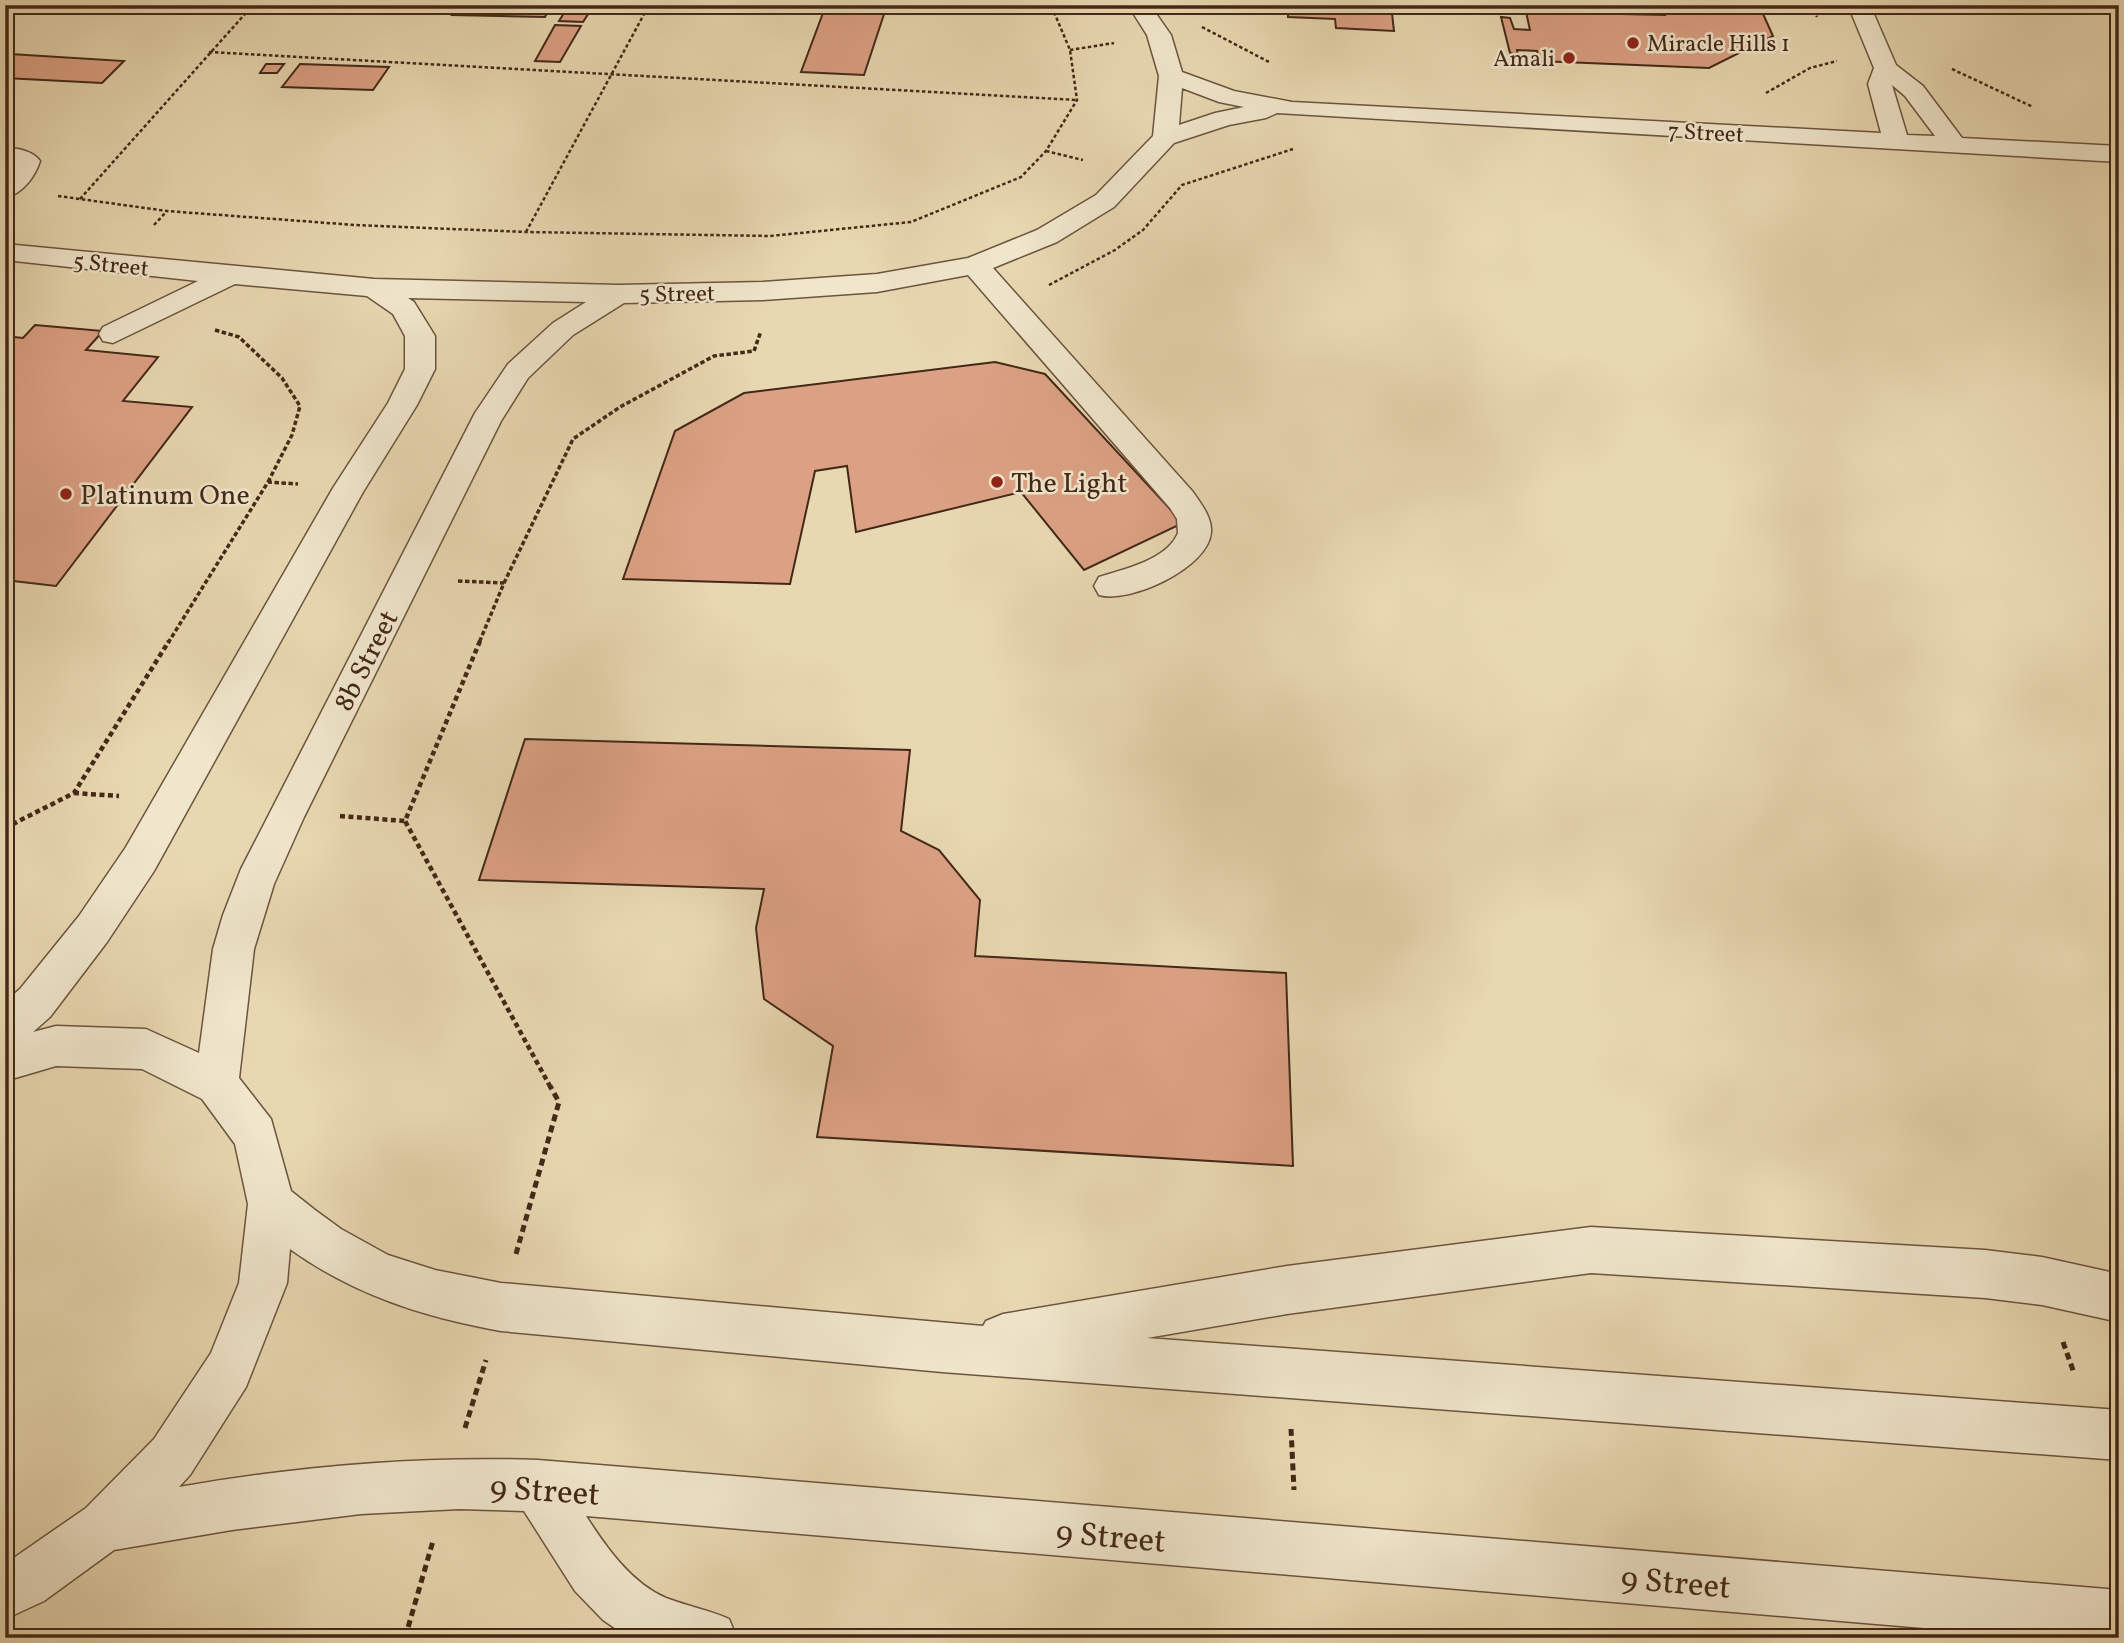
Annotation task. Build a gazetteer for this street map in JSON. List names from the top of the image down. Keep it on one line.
{"streets":{"street":["7 Street","5 Street","8b Street","9 Street"]},"crossings":[["7 Street","5 Street"],["5 Street","8b Street"]],"places":["Miracle Hills 1","Amali","The Light","Platinum One"]}
